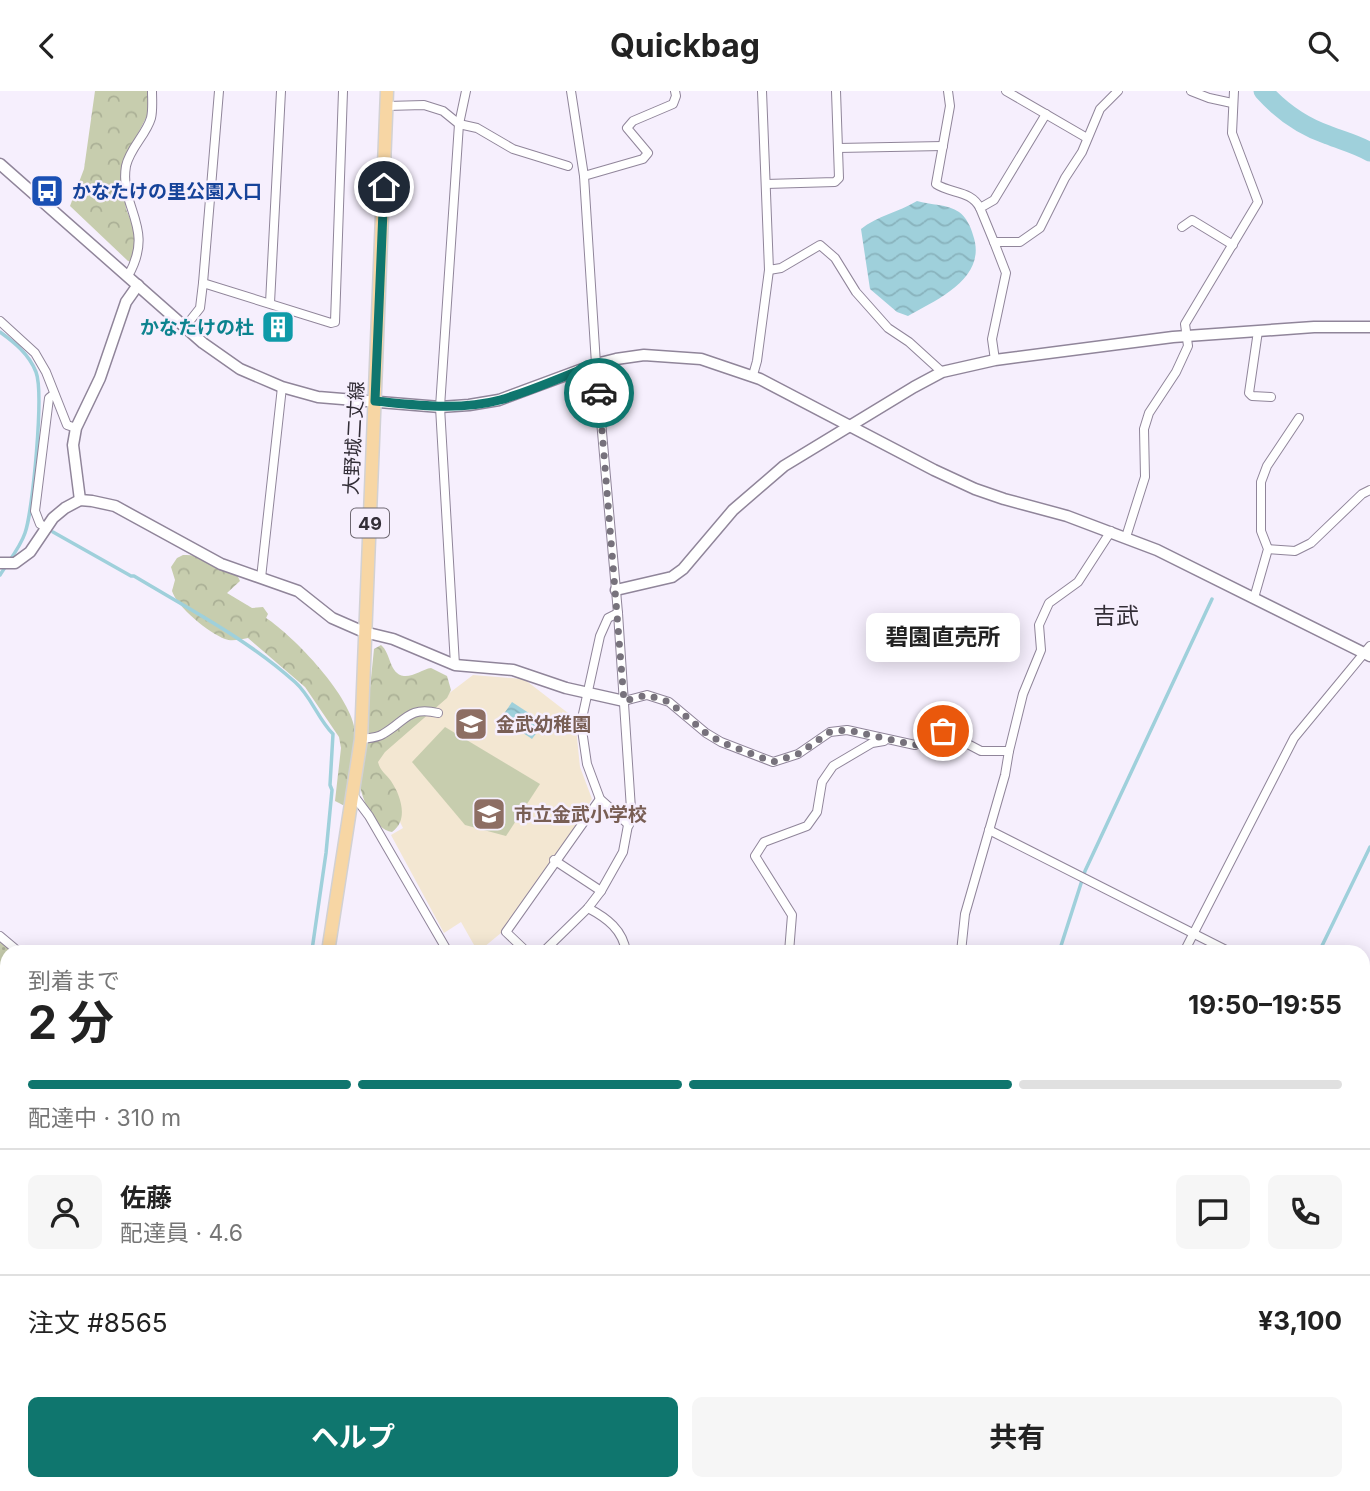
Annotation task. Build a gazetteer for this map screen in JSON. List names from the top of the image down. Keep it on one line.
{"streets":{"main road":["大野城二丈線","49"]},"districts":["吉武"],"places":{"bus stop":["かなたけの里公園入口"],"building":["かなたけの杜"],"school or university":["金武幼稚園","市立金武小学校"],"other":["碧園直売所"]},"page":{"header":"Quickbag","bubble":"碧園直売所","heading":["2 分","到着まで","19:50–19:55"],"panel":["佐藤","配達員 · 4.6","注文 #8565","¥3,100"],"bar":"配達中 · 310 m","buttons":["ヘルプ","共有"]}}
